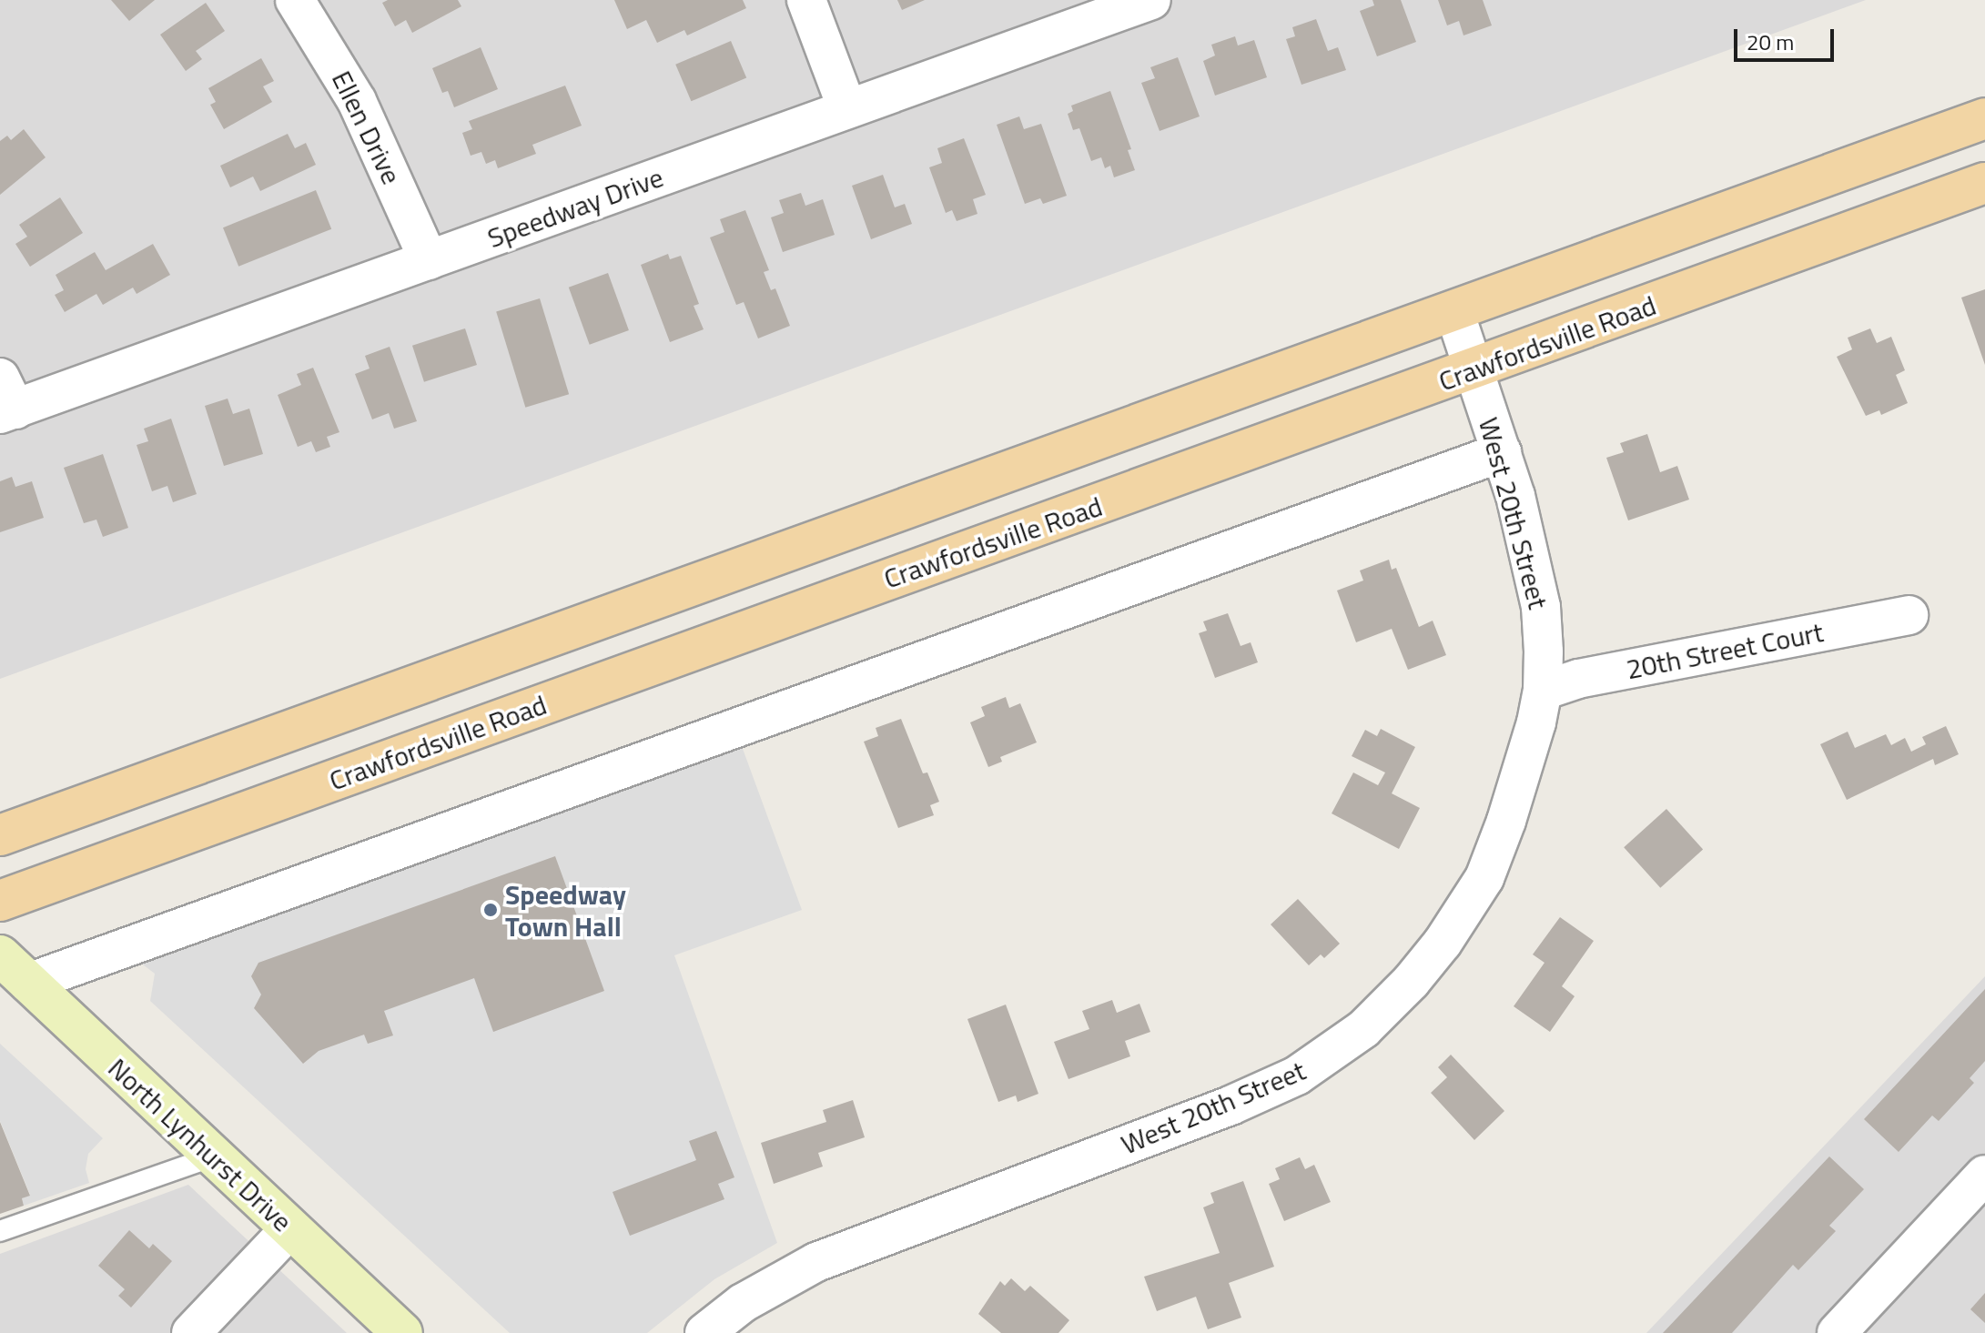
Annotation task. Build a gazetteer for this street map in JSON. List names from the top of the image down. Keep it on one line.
{"streets":{"main road":["Crawfordsville Road","North Lynhurst Drive"],"street":["Ellen Drive","Speedway Drive","West 20th Street","20th Street Court"]},"crossings":[["Ellen Drive","Speedway Drive"],["Crawfordsville Road","West 20th Street"],["West 20th Street","20th Street Court"]],"places":["Speedway Town Hall"],"scale_bar":"20 m"}
